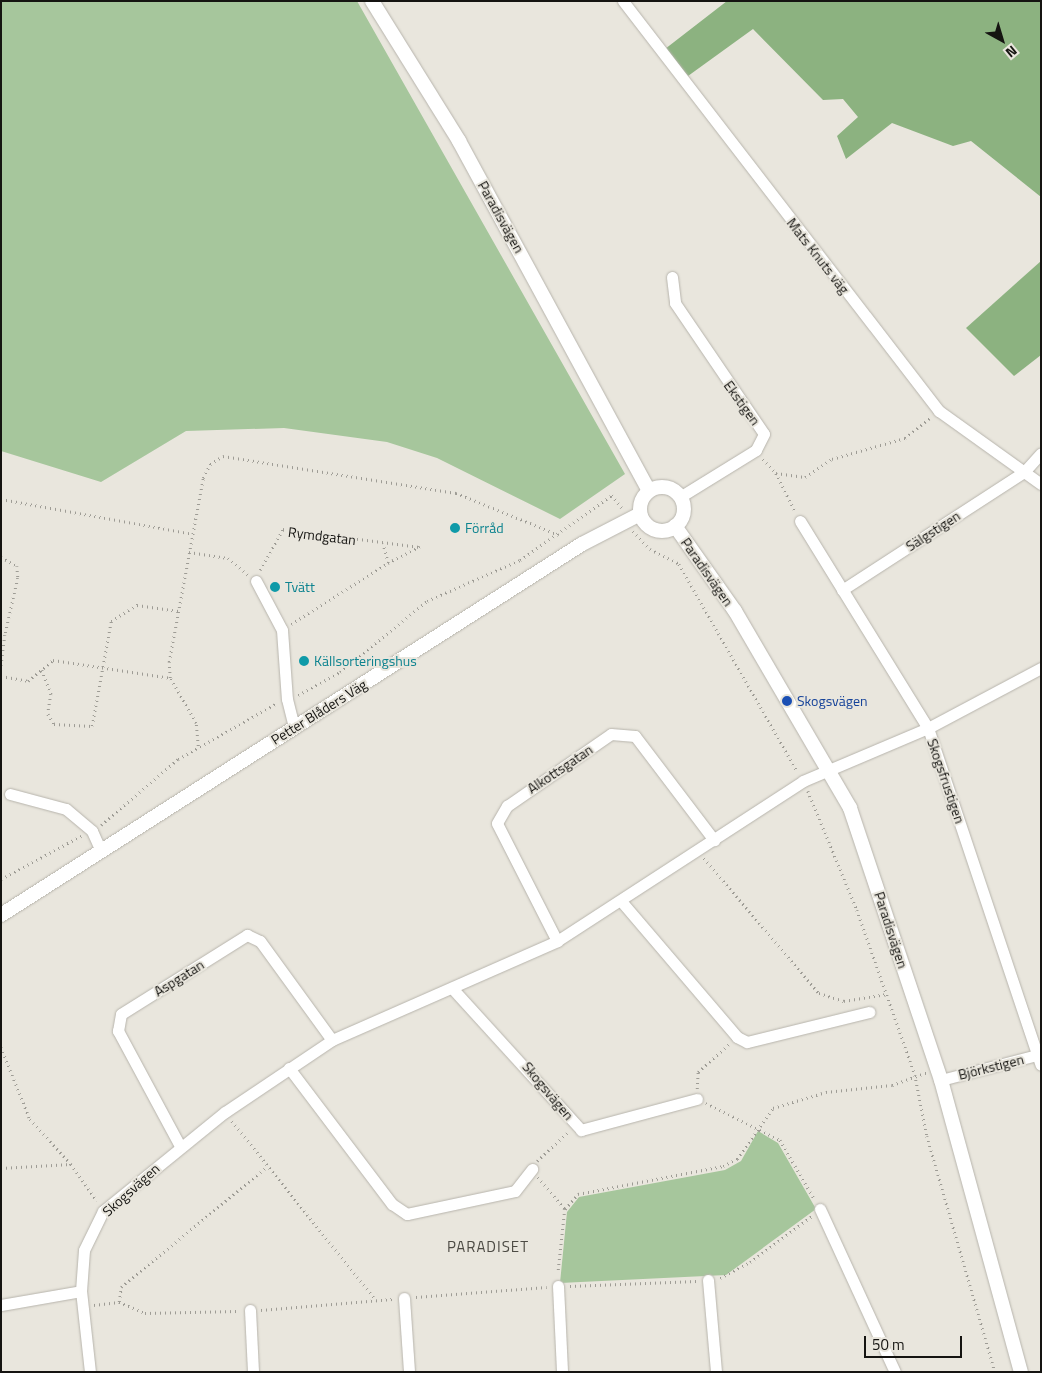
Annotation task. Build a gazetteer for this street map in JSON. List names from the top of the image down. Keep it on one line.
{"streets":{"street":["Paradisvägen","Mats Knuts väg","Ekstigen","Sälgstigen","Petter Blåders Väg","Alkottsgatan","Skogsfrustigen","Aspgatan","Björkstigen","Skogsvägen"],"path":["Rymdgatan"]},"crossings":[["Paradisvägen","Petter Blåders Väg"],["Paradisvägen","Björkstigen"],["Paradisvägen","Skogsvägen"],["Mats Knuts väg","Sälgstigen"],["Sälgstigen","Skogsfrustigen"],["Alkottsgatan","Skogsvägen"],["Skogsfrustigen","Björkstigen"],["Skogsfrustigen","Skogsvägen"],["Aspgatan","Skogsvägen"]],"districts":["PARADISET"],"places":["Förråd","Tvätt","Källsorteringshus","Skogsvägen"],"scale_bar":"50 m","north":"bottom right"}
